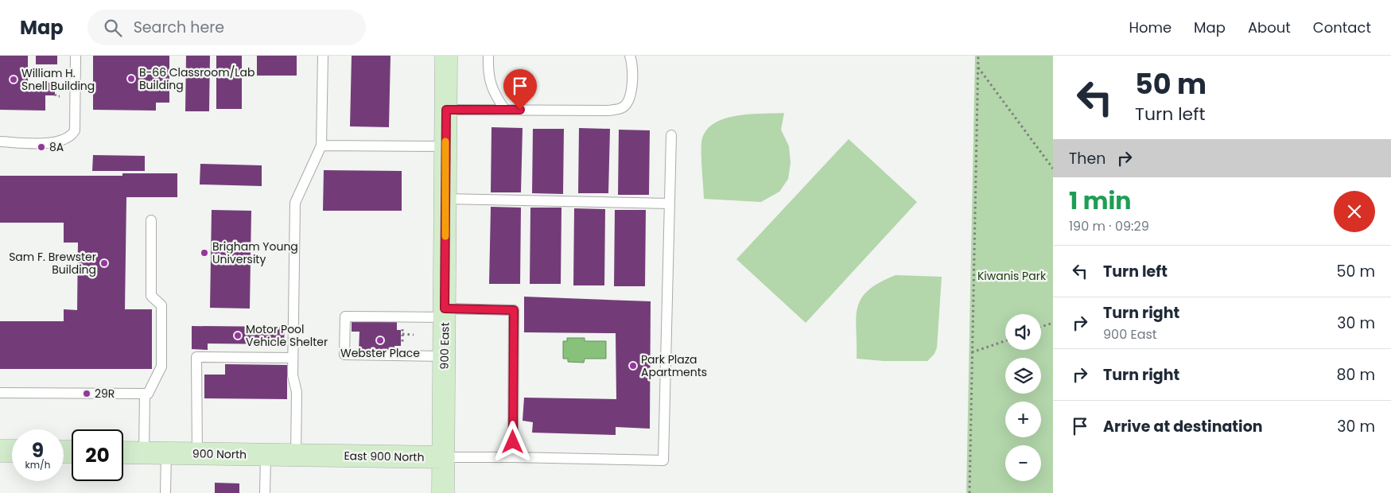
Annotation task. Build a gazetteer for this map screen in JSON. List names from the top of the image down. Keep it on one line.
{"streets":{"main road":["900 East","900 North","East 900 North"]},"crossings":[["900 East","East 900 North"],["900 North","East 900 North"]],"parks":["Kiwanis Park"],"places":["B-66 Classroom/Lab Building","William H. Snell Building","8A","Brigham Young University","Sam F. Brewster Building","Motor Pool Vehicle Shelter","Webster Place","Park Plaza Apartments","29R"],"page":{"header":"Map","search":"Search here","nav":["Home","Map","About","Contact"],"turn":["50 m","Turn left"],"then":"Then","heading":["1 min","190 m · 09:29"],"list":[{"name":"Turn left","value":"50 m"},{"name":"Turn right","note":"900 East","value":"30 m"},{"name":"Turn right","value":"80 m"},{"name":"Arrive at destination","value":"30 m"}],"map_buttons":["+","−"],"speed":"9 km/h","limit":"20"}}
